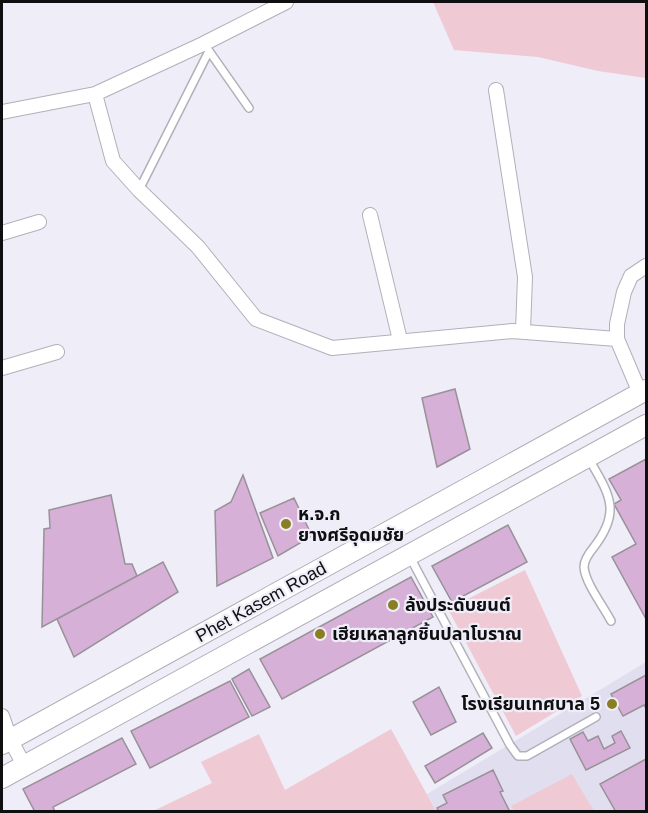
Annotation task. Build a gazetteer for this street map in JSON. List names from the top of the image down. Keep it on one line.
{"streets":{"main road":["Phet Kasem Road"]},"places":["ห.จ.ก ยางศรีอุดมชัย","ล้งประดับยนต์","เฮียเหลาลูกชิ้นปลาโบราณ","โรงเรียนเทศบาล 5"]}
